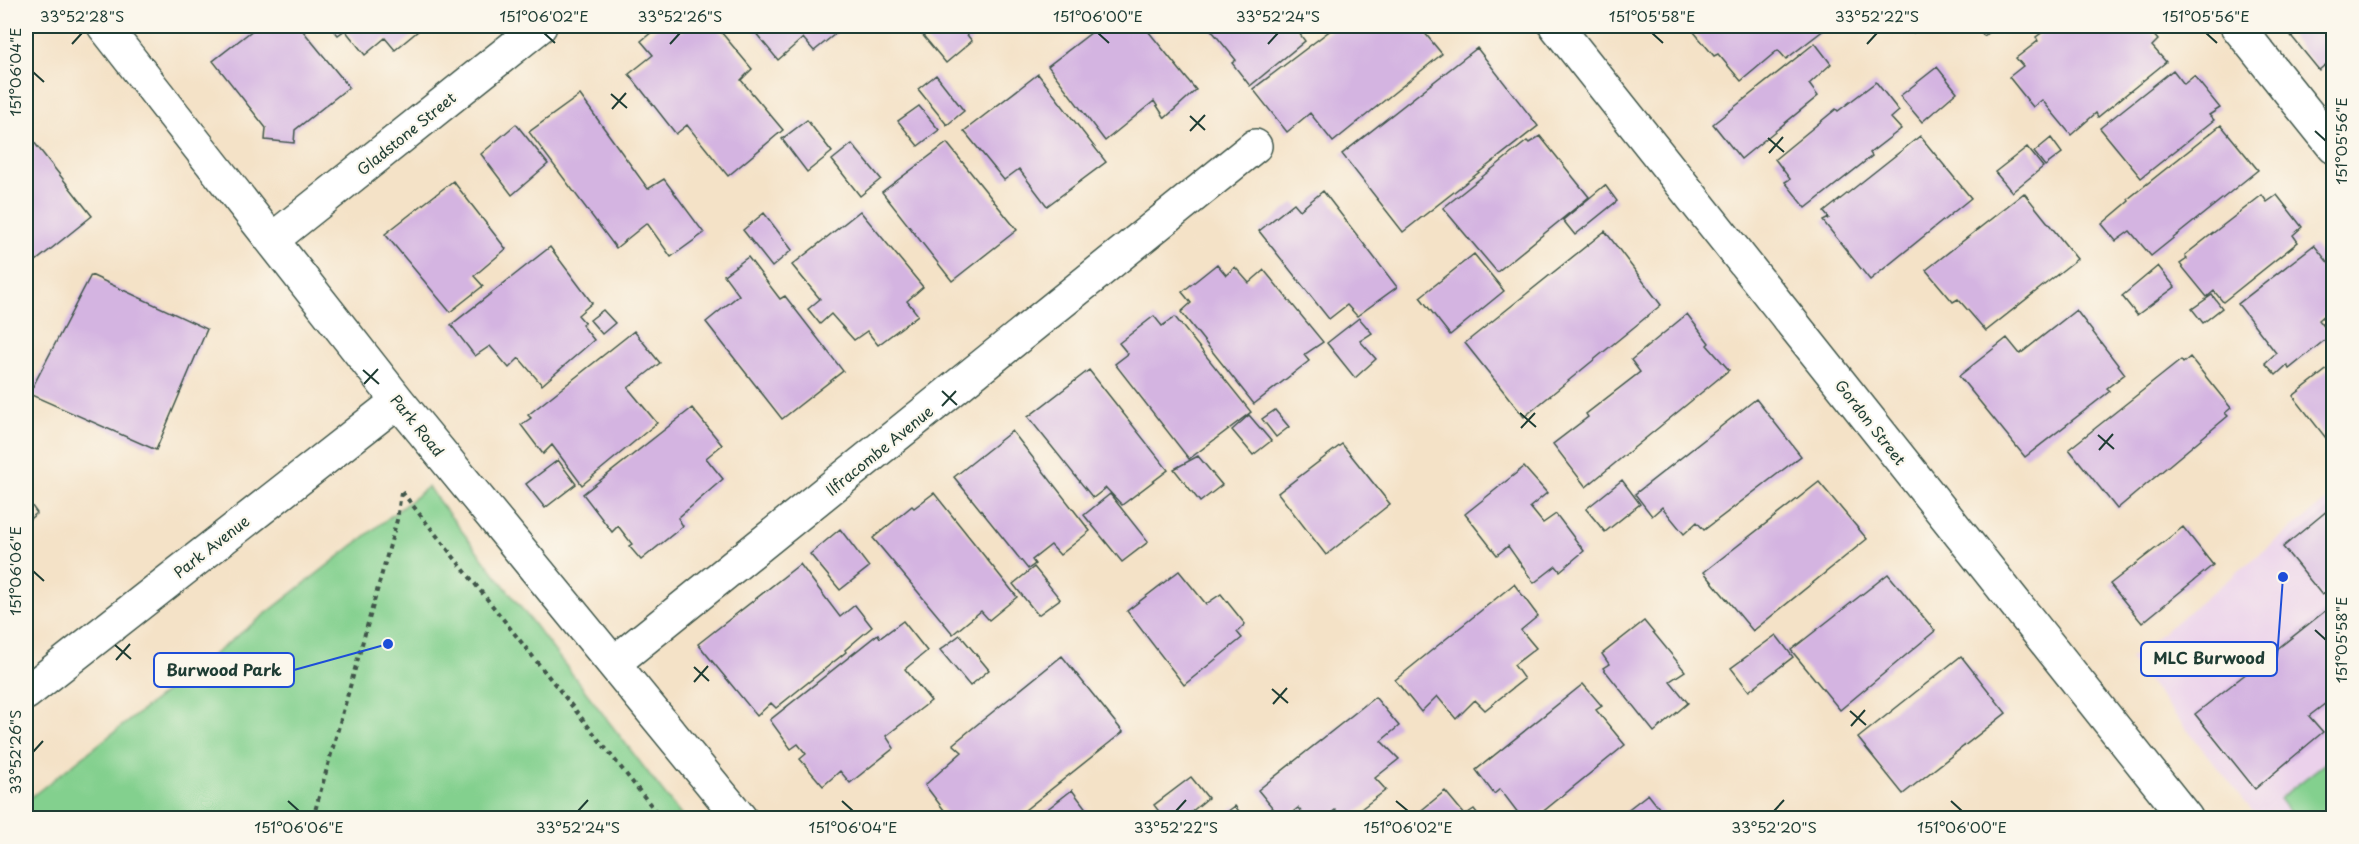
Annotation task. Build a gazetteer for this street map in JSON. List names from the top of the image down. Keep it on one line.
{"streets":{"street":["Gladstone Street","Gordon Street","Park Road","Ilfracombe Avenue","Park Avenue"]},"crossings":[["Gladstone Street","Park Road"],["Park Road","Ilfracombe Avenue"],["Park Road","Park Avenue"]],"places":["MLC Burwood","Burwood Park"],"coordinates":["33°52'28\"S","151°06'02\"E","33°52'26\"S","151°06'00\"E","33°52'24\"S","151°05'58\"E","33°52'22\"S","151°05'56\"E","151°06'04\"E","151°06'06\"E","33°52'20\"S"]}
